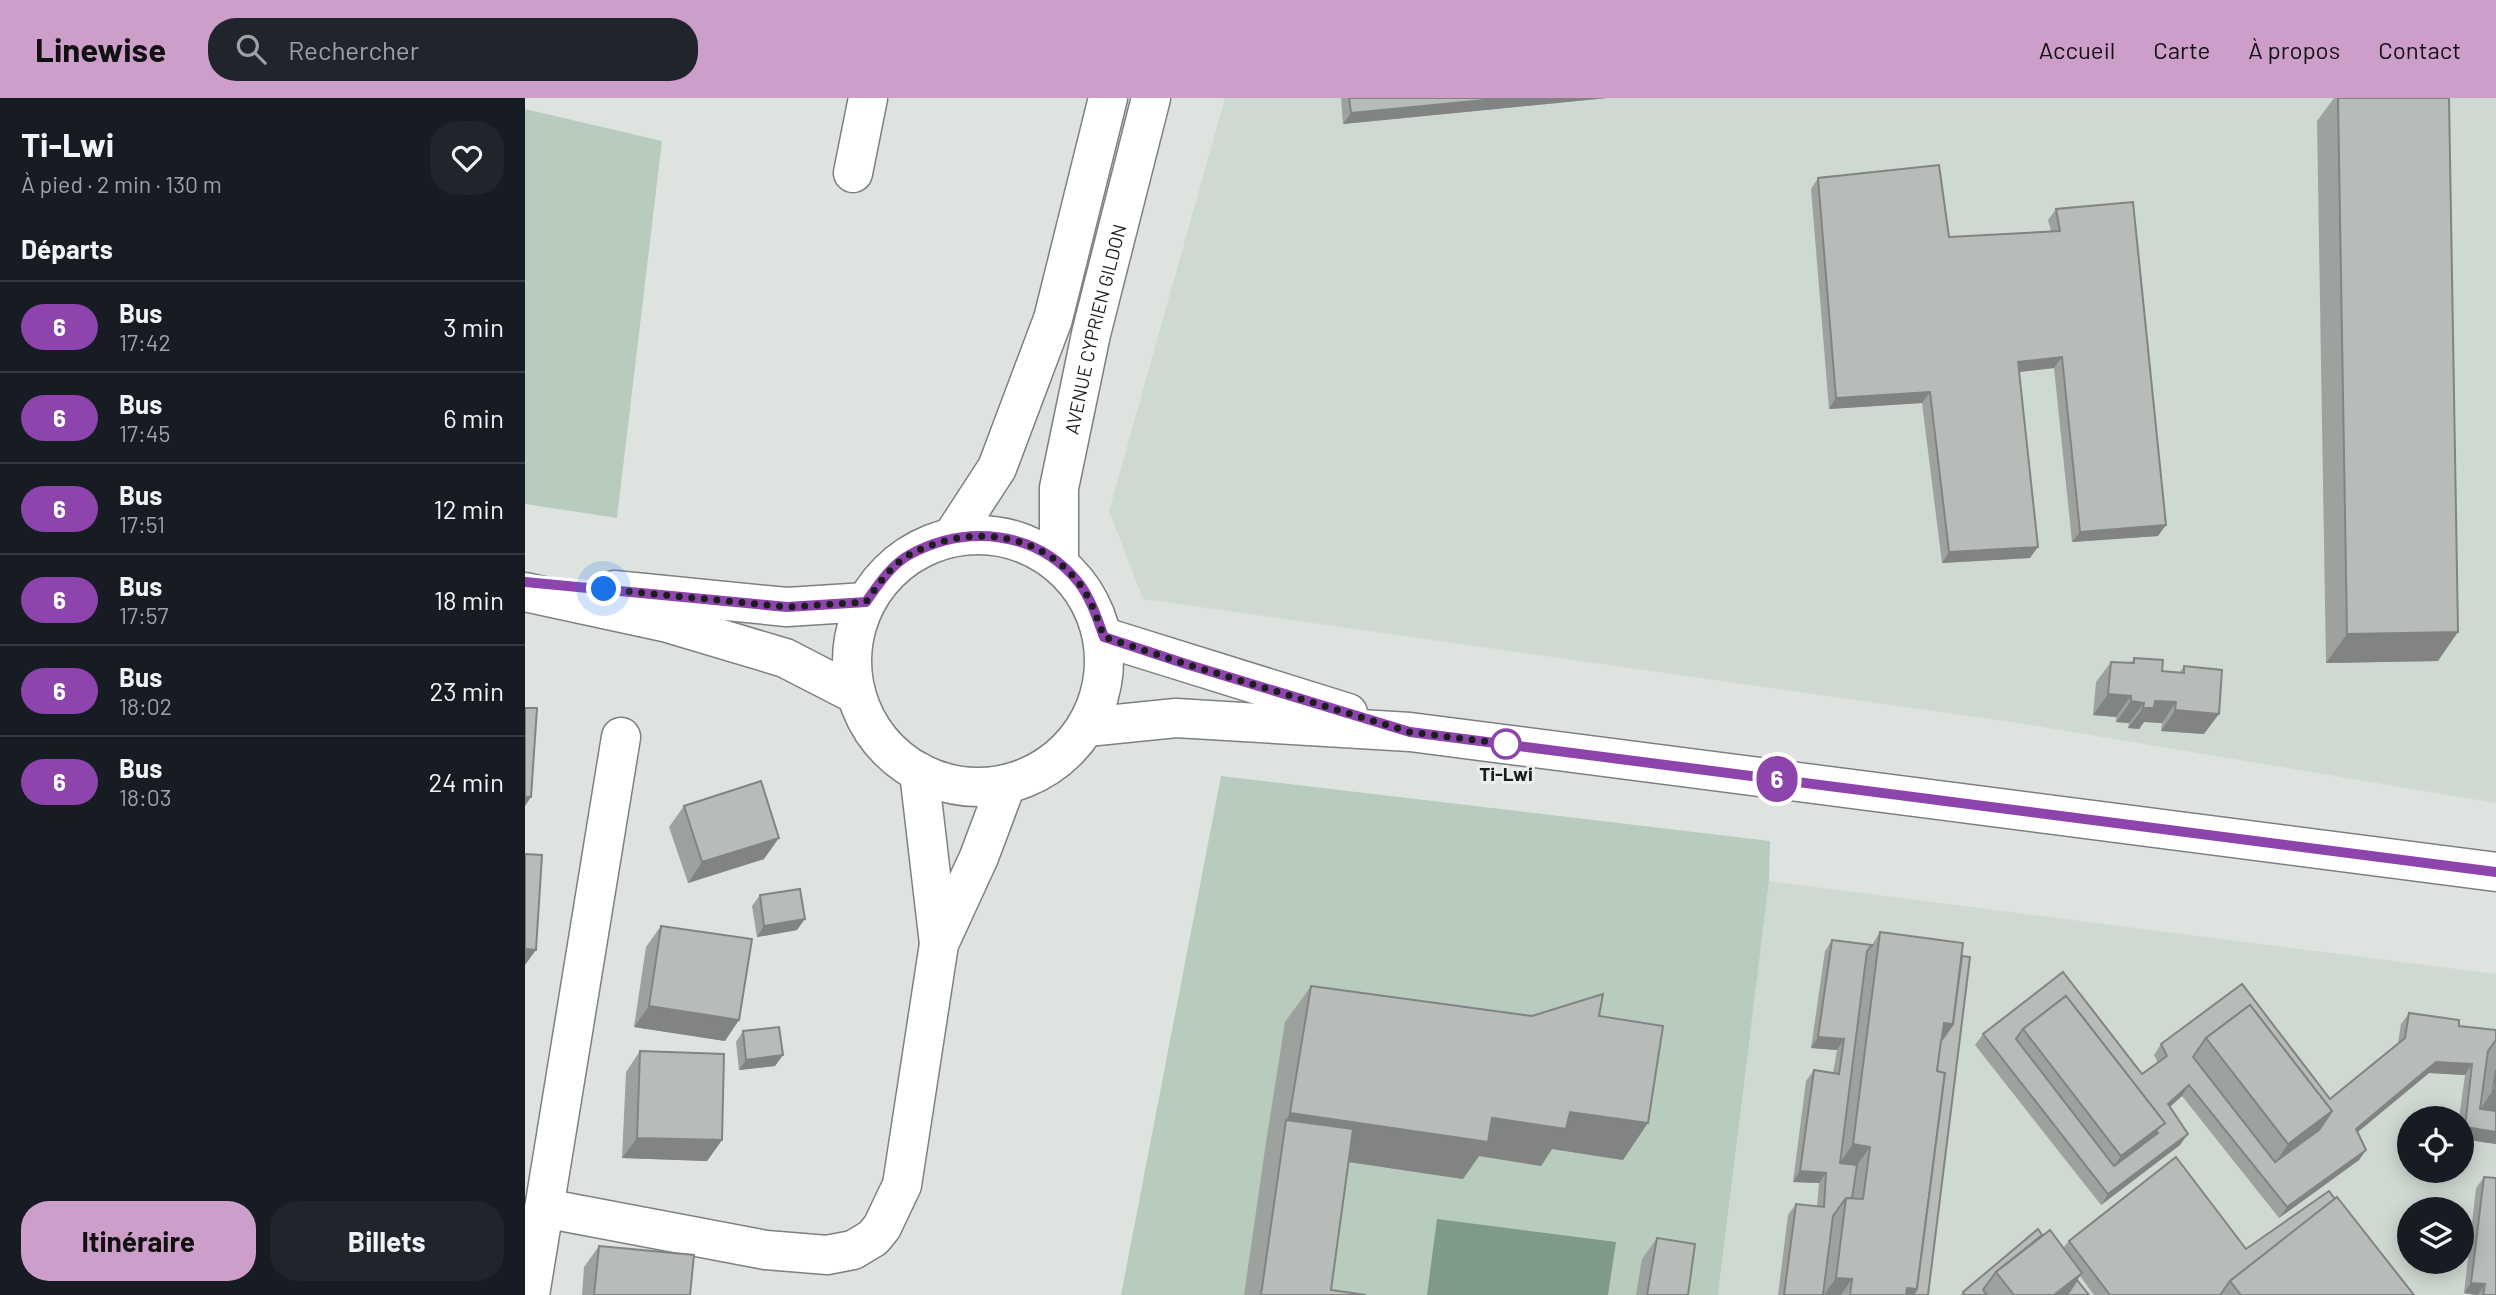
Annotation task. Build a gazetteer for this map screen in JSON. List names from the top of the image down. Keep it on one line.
{"streets":{"street":["AVENUE CYPRIEN GILDON"]},"places":["Ti-Lwi"],"lines":["bus line 6"],"page":{"header":"Linewise","search":"Rechercher","nav":["Accueil","Carte","À propos","Contact"],"heading":[["Ti-Lwi","À pied · 2 min · 130 m"],"Départs"],"on_map":"6","list":[{"mark":"6","name":"Bus","note":"17:42","value":"3 min"},{"mark":"6","name":"Bus","note":"17:45","value":"6 min"},{"mark":"6","name":"Bus","note":"17:51","value":"12 min"},{"mark":"6","name":"Bus","note":"17:57","value":"18 min"},{"mark":"6","name":"Bus","note":"18:02","value":"23 min"},{"mark":"6","name":"Bus","note":"18:03","value":"24 min"}],"buttons":["Itinéraire","Billets"]}}
